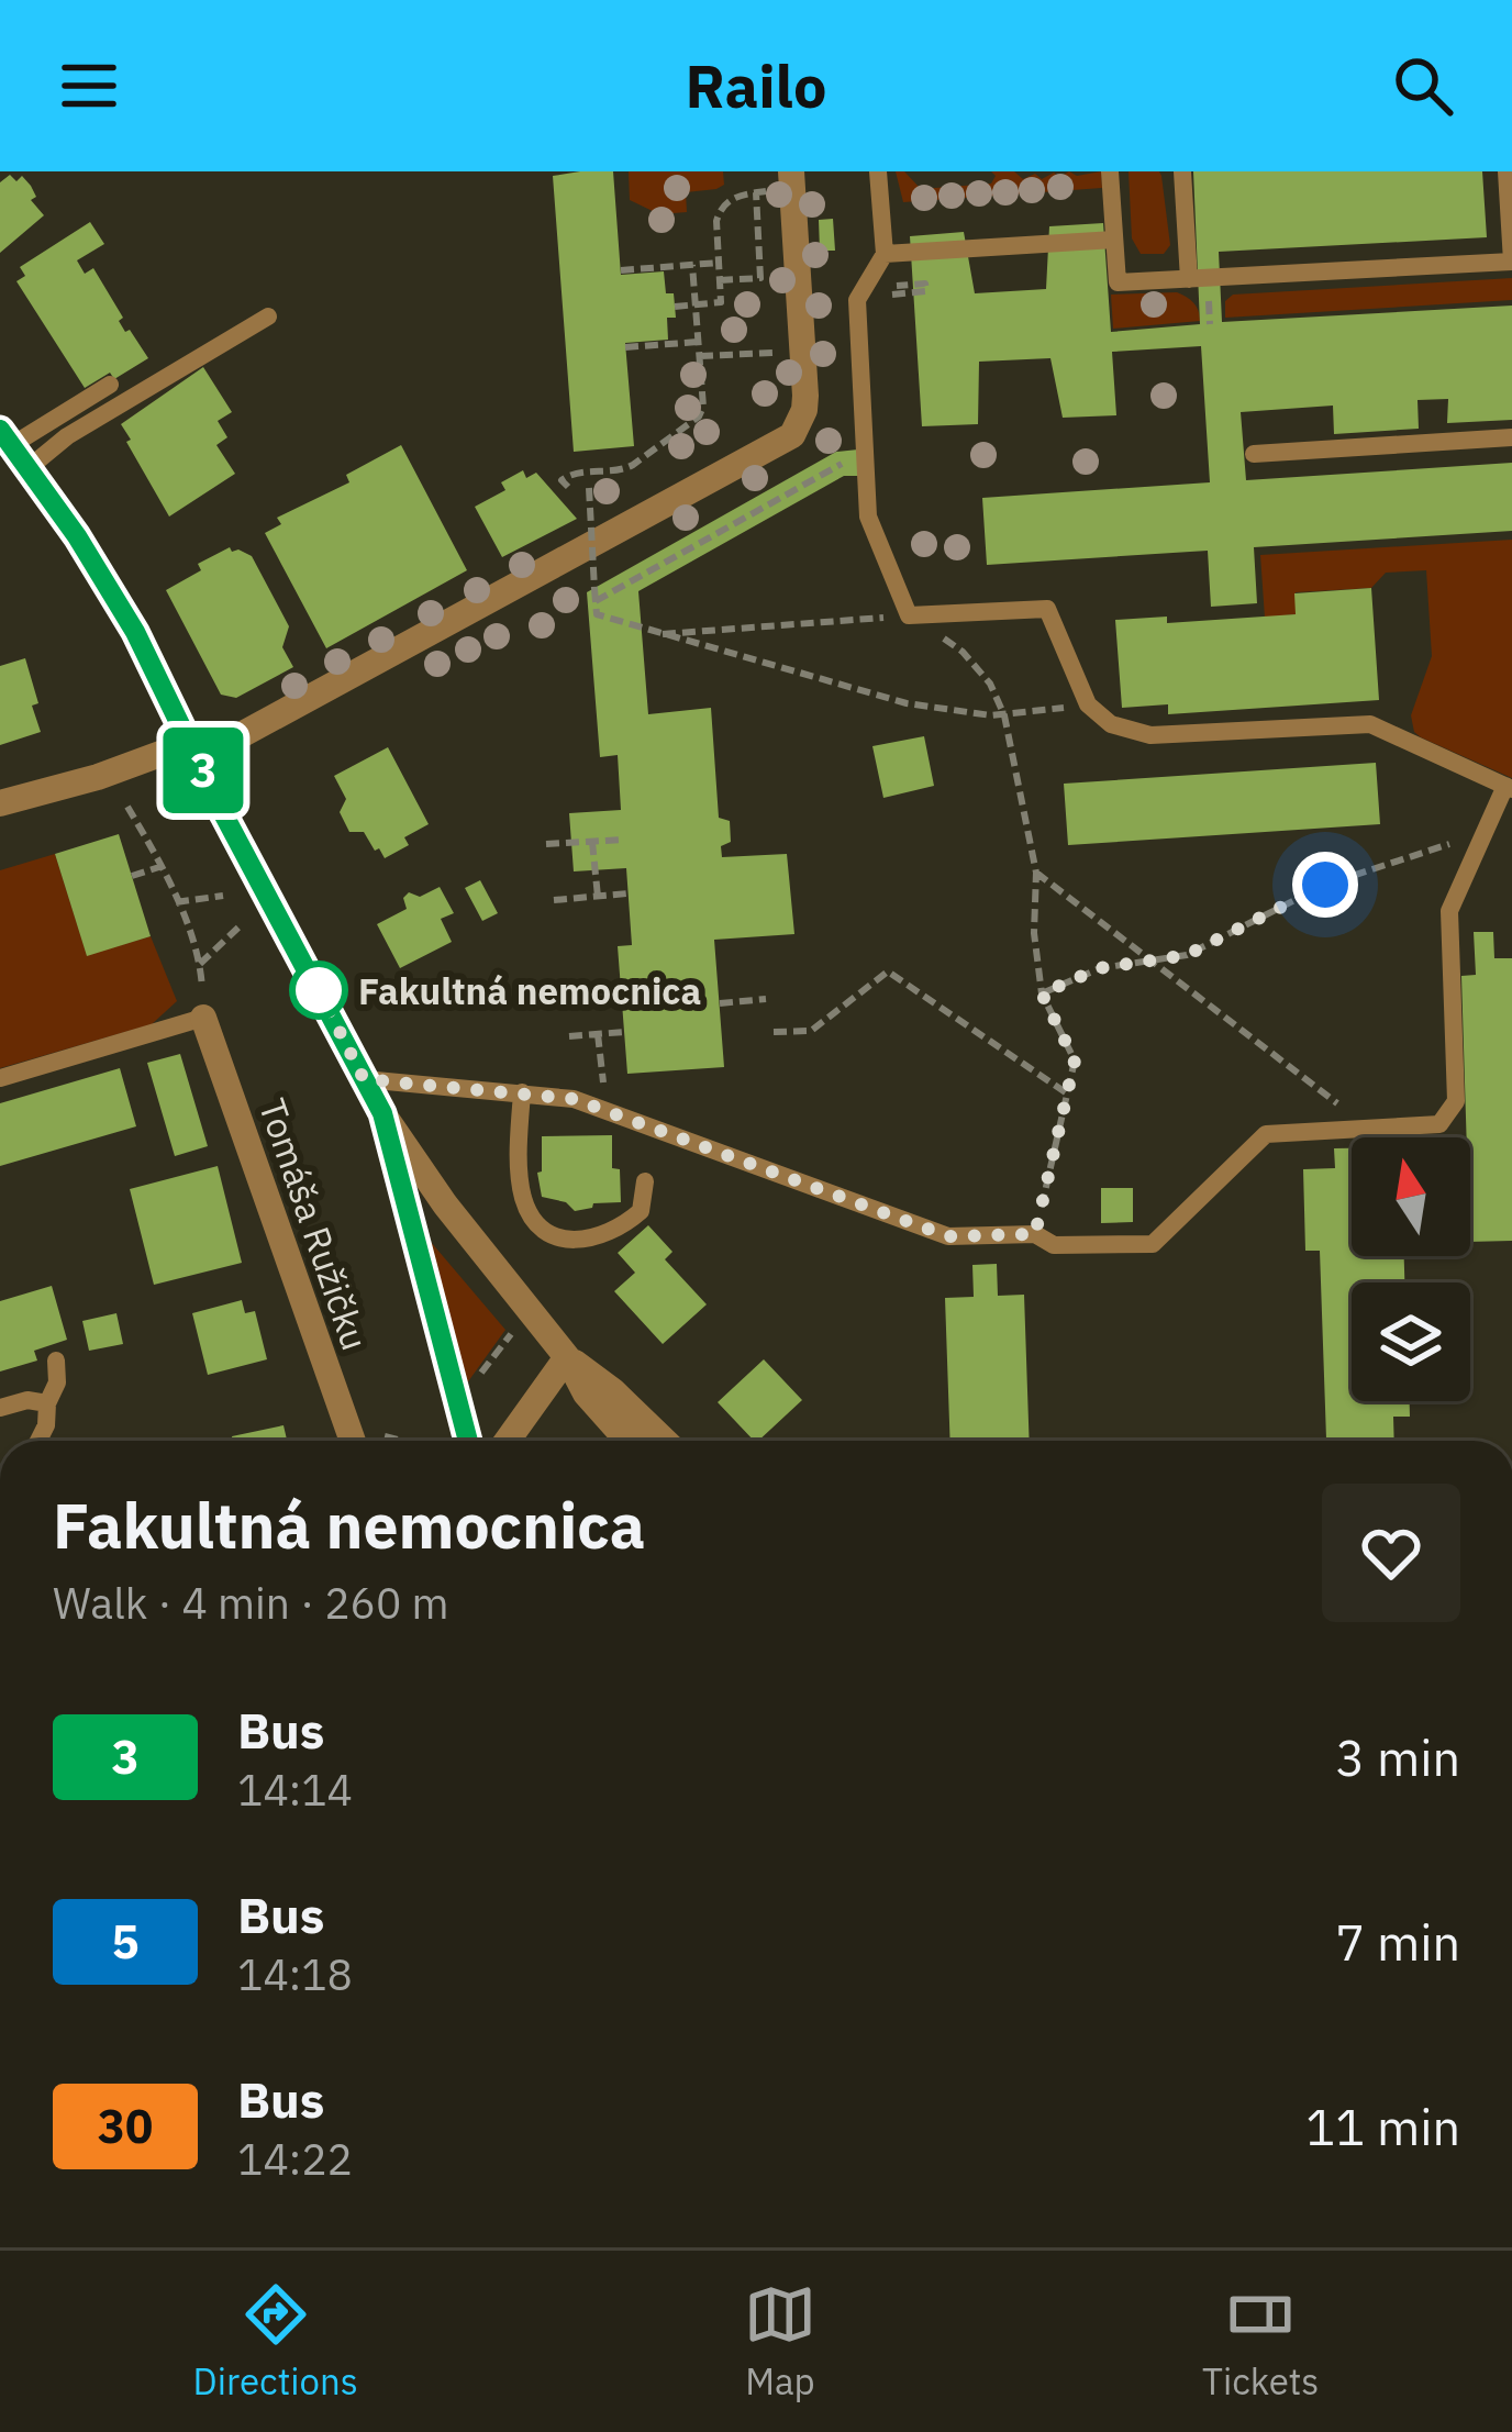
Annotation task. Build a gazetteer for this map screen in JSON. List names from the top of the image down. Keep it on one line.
{"streets":{"street":["Tomáša Ružičku"]},"places":["Fakultná nemocnica"],"lines":["bus line 3"],"north":"top","page":{"header":"Railo","on_map":"3","heading":["Fakultná nemocnica","Walk · 4 min · 260 m"],"list":[{"mark":"3","name":"Bus","note":"14:14","value":"3 min"},{"mark":"5","name":"Bus","note":"14:18","value":"7 min"},{"mark":"30","name":"Bus","note":"14:22","value":"11 min"}],"tabs":["Directions","Map","Tickets"]}}
